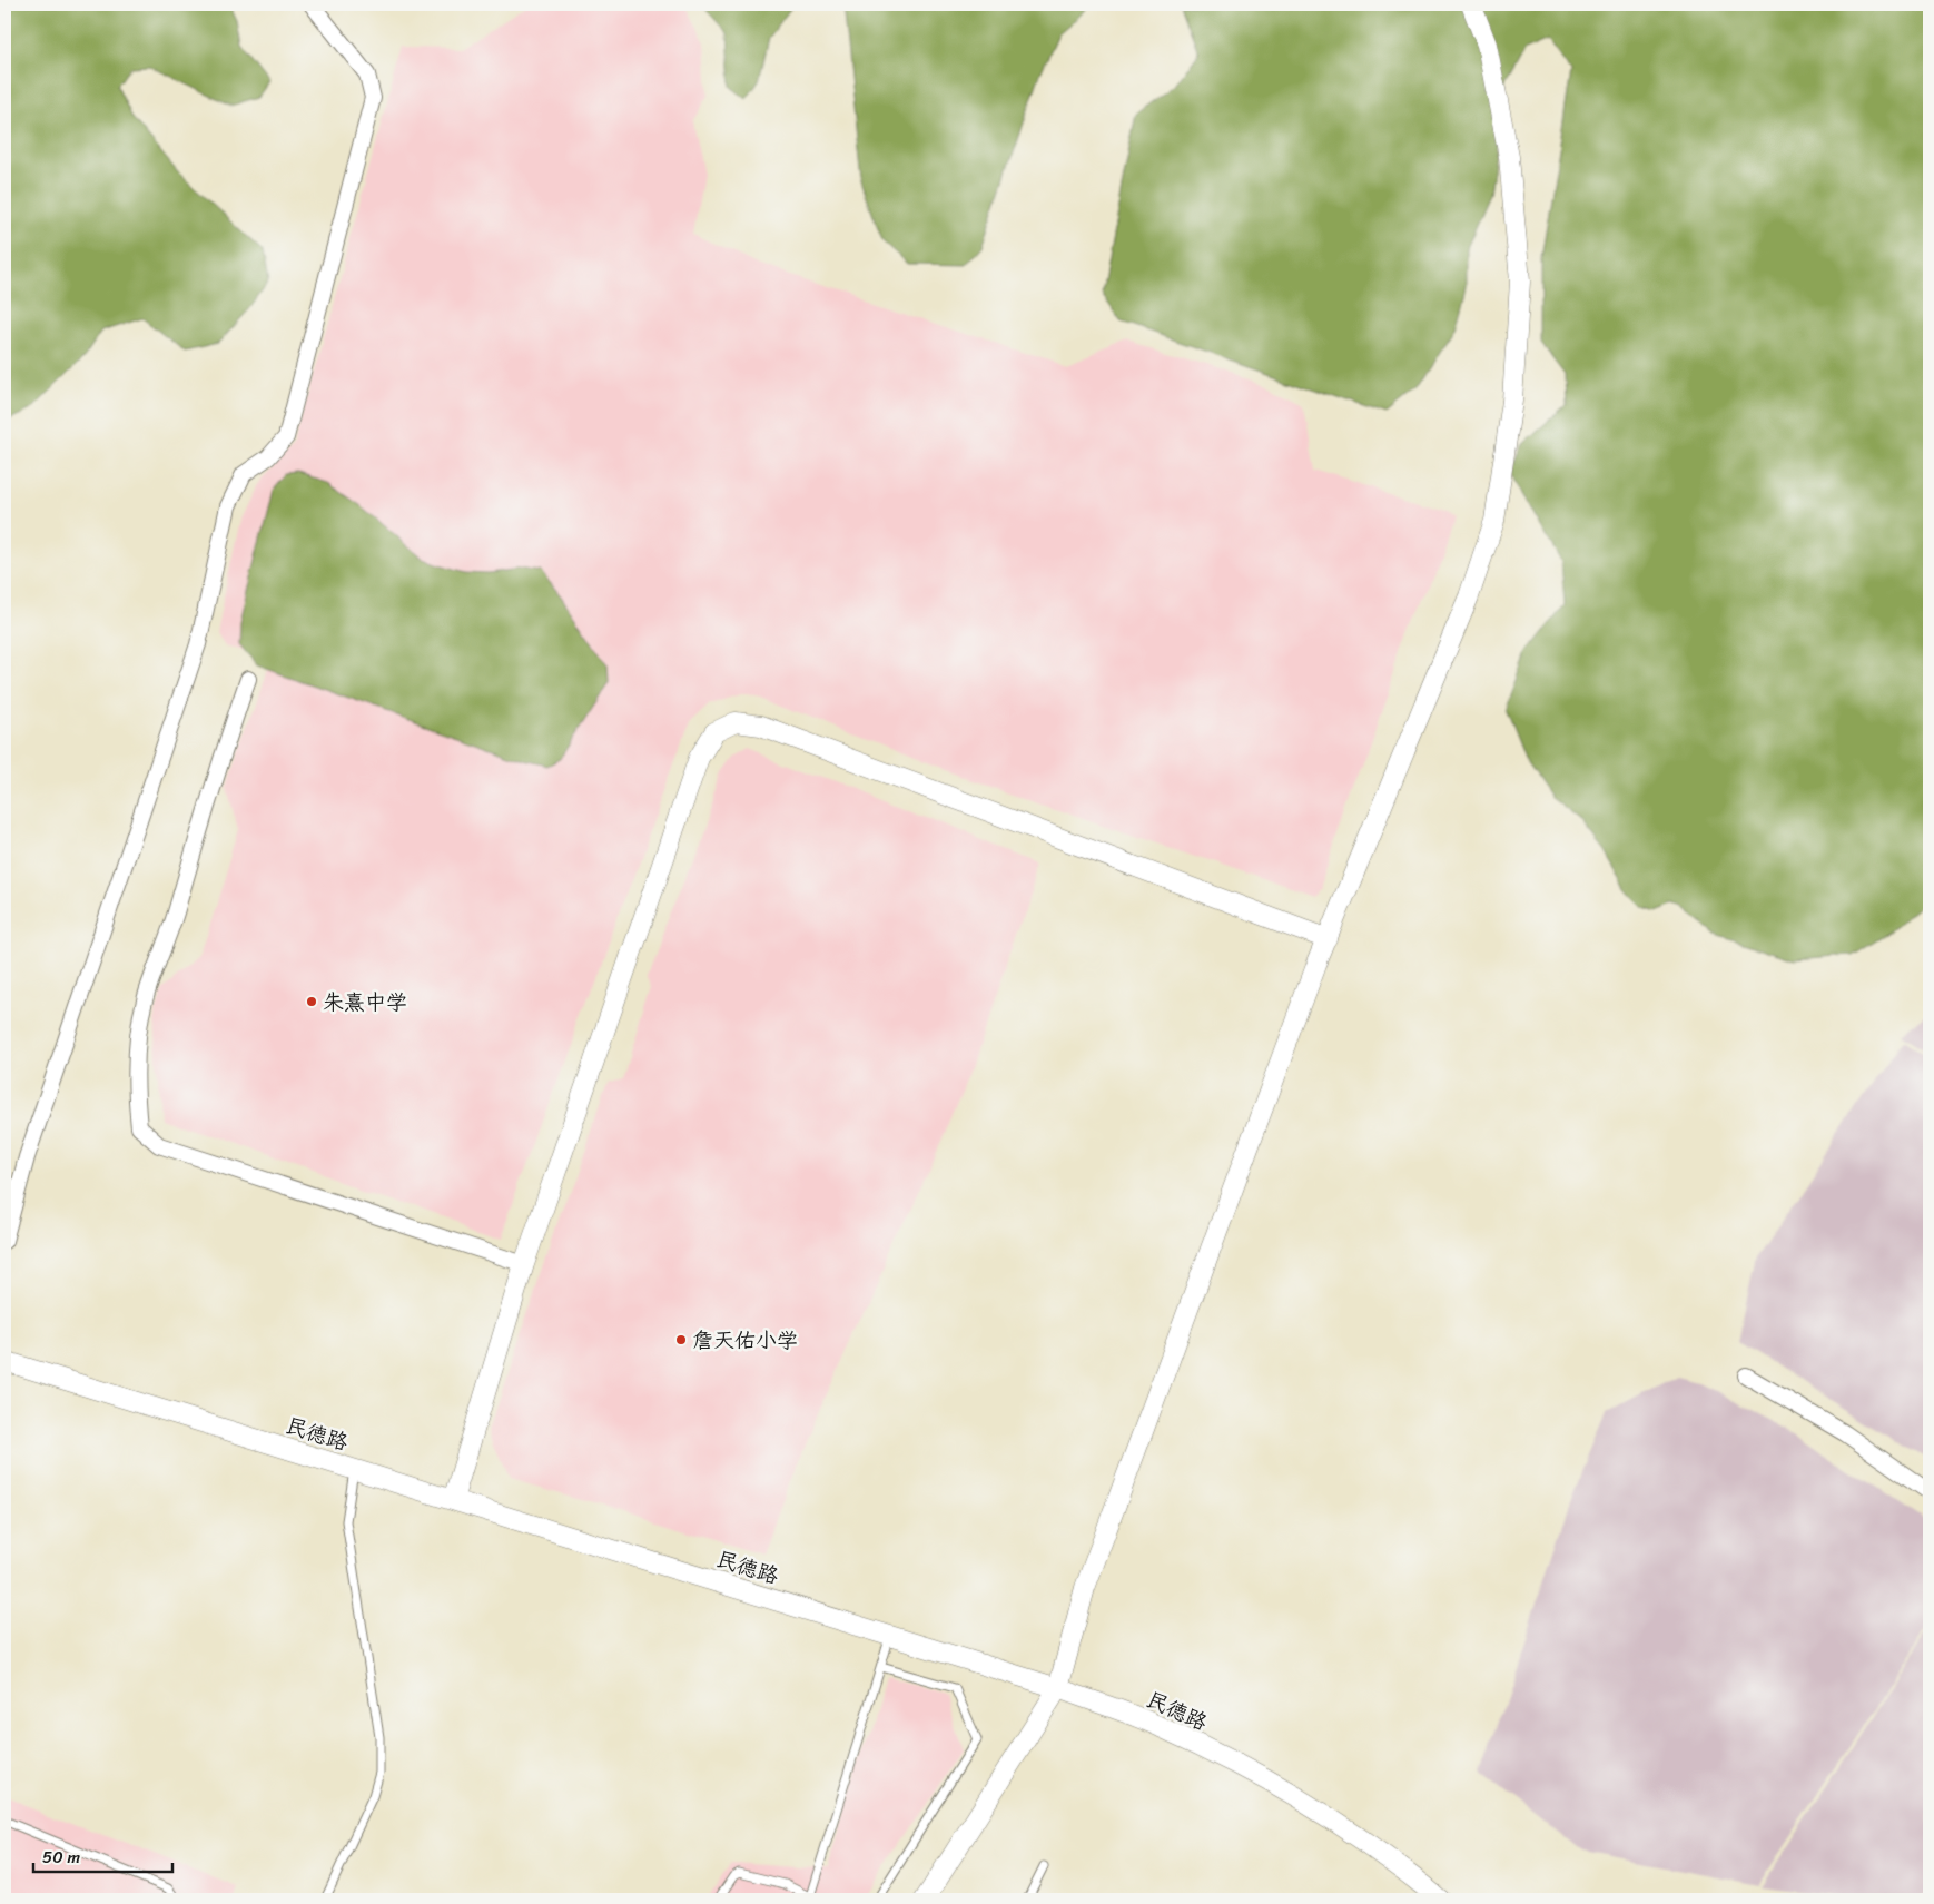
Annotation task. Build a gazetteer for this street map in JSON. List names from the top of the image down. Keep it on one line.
{"streets":{"street":["民德路"]},"places":["朱熹中学","詹天佑小学"],"scale_bar":"50 m"}
